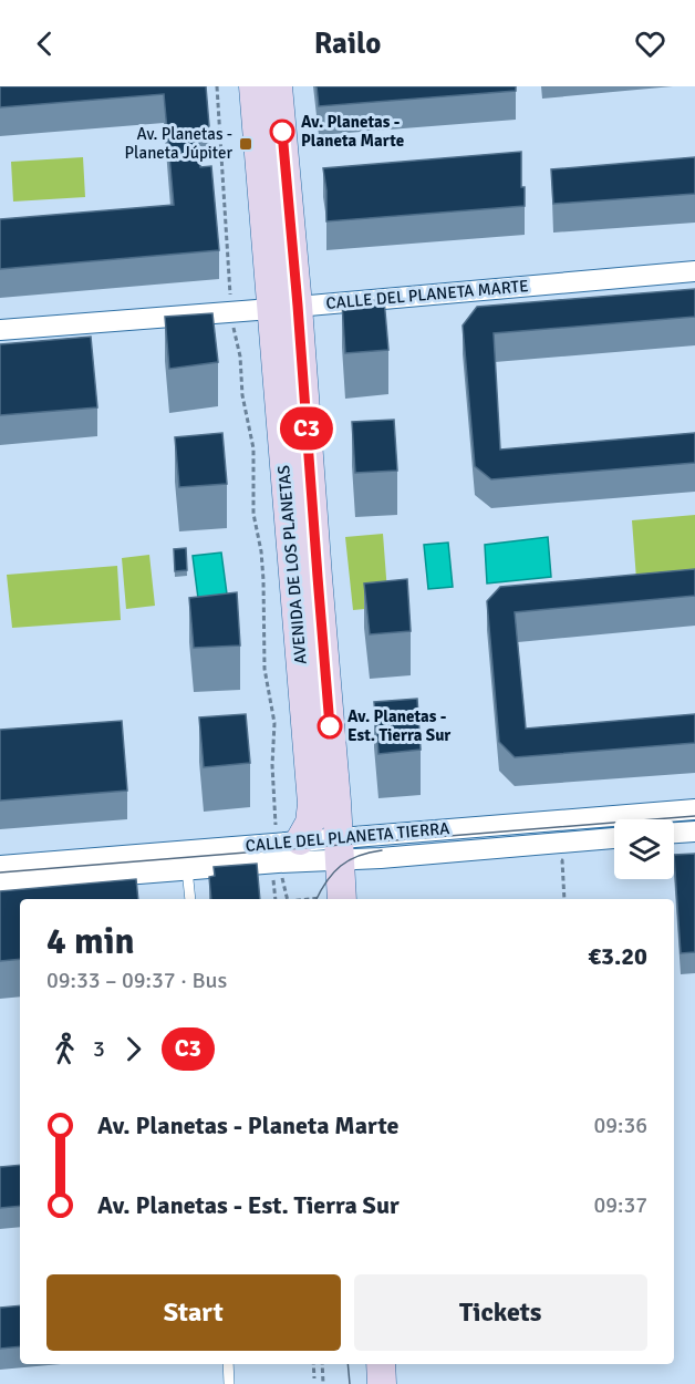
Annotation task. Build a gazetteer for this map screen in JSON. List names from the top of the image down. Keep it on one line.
{"streets":{"street":["CALLE DEL PLANETA MARTE","AVENIDA DE LOS PLANETAS","CALLE DEL PLANETA TIERRA"]},"crossings":[["CALLE DEL PLANETA MARTE","AVENIDA DE LOS PLANETAS"],["AVENIDA DE LOS PLANETAS","CALLE DEL PLANETA TIERRA"]],"places":{"other":["Av. Planetas - Planeta Marte","Av. Planetas - Est. Tierra Sur"],"transit":["Av. Planetas - Planeta Júpiter"]},"lines":["bus line C3"],"page":{"header":"Railo","on_map":"C3","heading":["4 min","09:33 – 09:37 · Bus","€3.20"],"legs":["3","C3"],"list":[{"name":"Av. Planetas - Planeta Marte","value":"09:36"},{"name":"Av. Planetas - Est. Tierra Sur","value":"09:37"}],"buttons":["Start","Tickets"]}}
